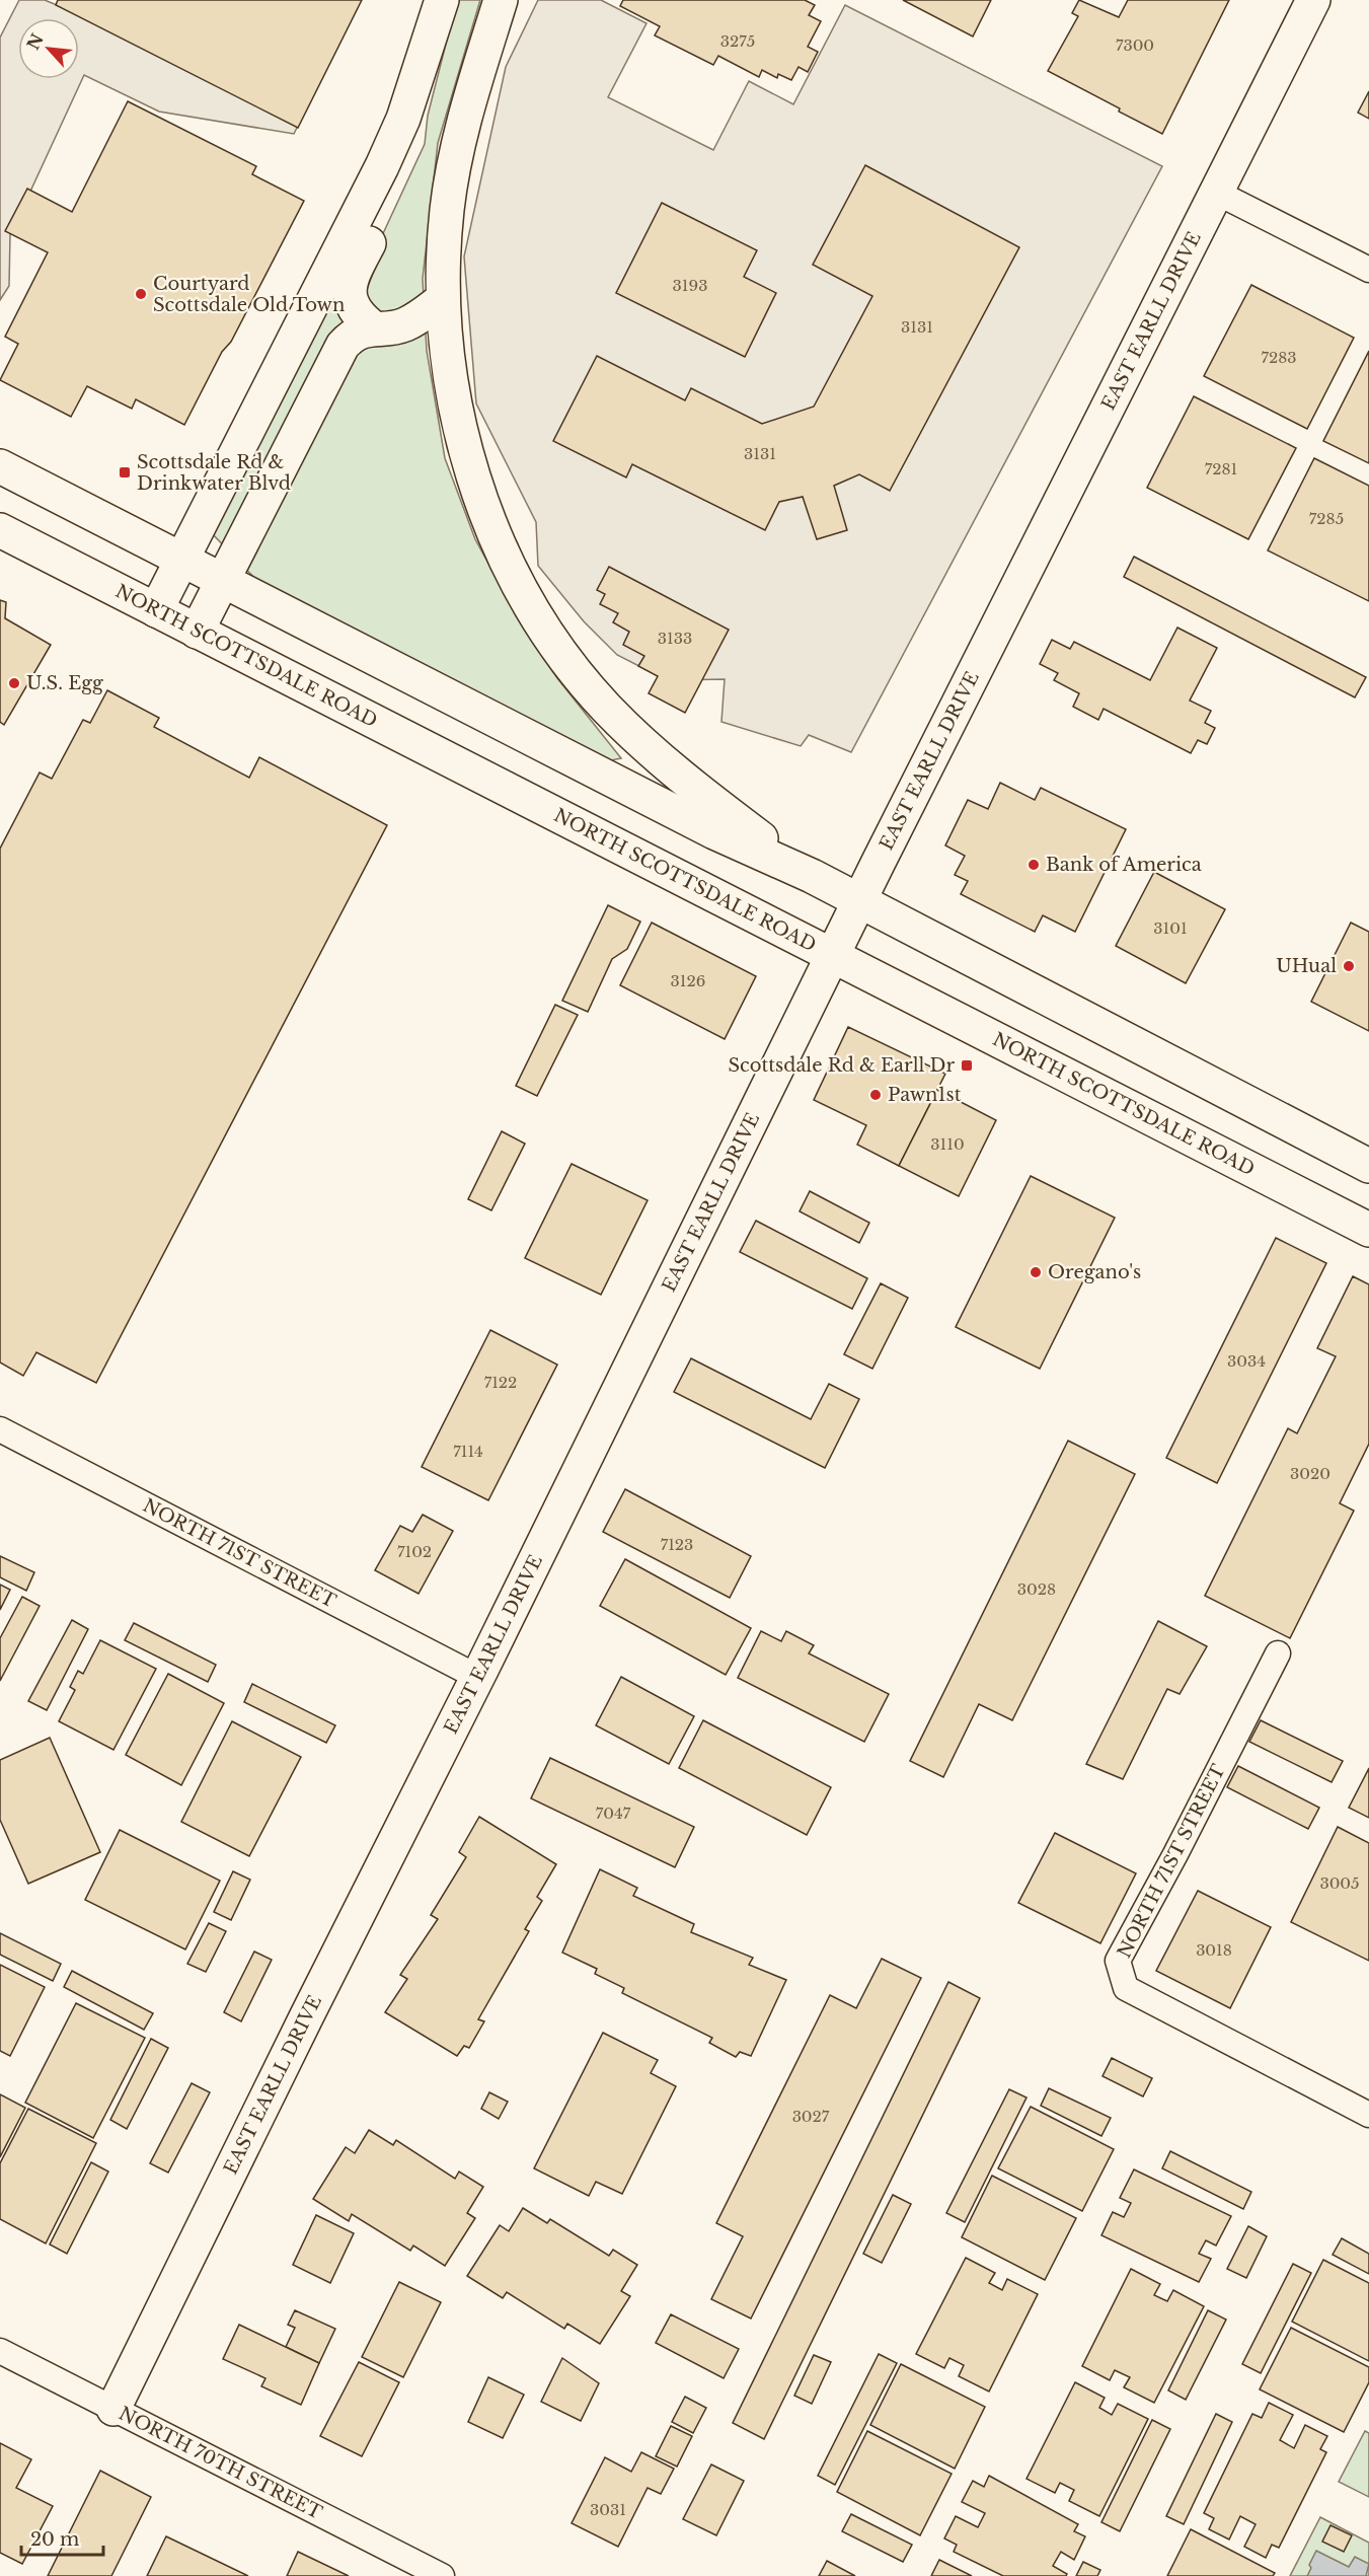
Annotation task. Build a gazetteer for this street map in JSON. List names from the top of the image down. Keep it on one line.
{"streets":{"main road":["EAST EARLL DRIVE","NORTH SCOTTSDALE ROAD"],"street":["NORTH 71ST STREET","NORTH 70TH STREET"]},"crossings":[["EAST EARLL DRIVE","NORTH SCOTTSDALE ROAD"],["EAST EARLL DRIVE","NORTH 71ST STREET"],["EAST EARLL DRIVE","NORTH 70TH STREET"]],"places":{"other":["Courtyard Scottsdale Old Town","U.S. Egg","Bank of America","UHual","Pawn1st","Oregano's"],"transit":["Scottsdale Rd & Drinkwater Blvd","Scottsdale Rd & Earll Dr"]},"house_numbers":["3275","7300","3193","3131","7283","3131","7281","7285","3133","3101","3126","3110","3034","7122","7114","3020","7123","7102","3028","7047","3005","3018","3027","3031"],"scale_bar":"20 m","north":"top left"}
